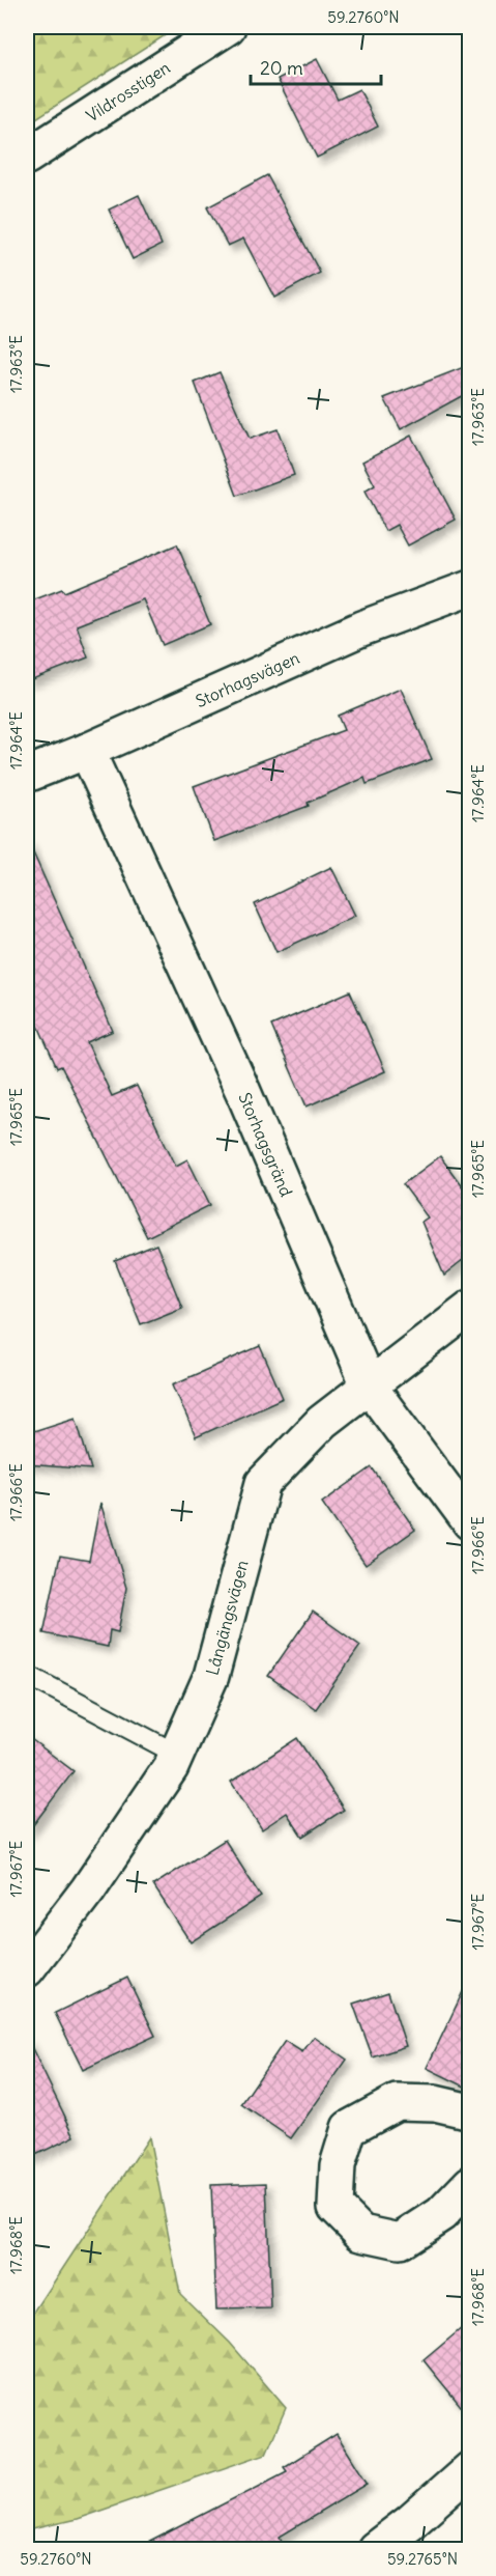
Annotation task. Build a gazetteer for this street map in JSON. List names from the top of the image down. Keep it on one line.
{"streets":{"street":["Vildrosstigen","Storhagsvägen","Storhagsgränd","Långängsvägen"]},"crossings":[["Storhagsvägen","Storhagsgränd"],["Storhagsgränd","Långängsvägen"]],"scale_bar":"20 m","coordinates":["59.2760°N","17.963°E","17.964°E","17.965°E","17.966°E","17.967°E","17.968°E","59.2765°N"]}
